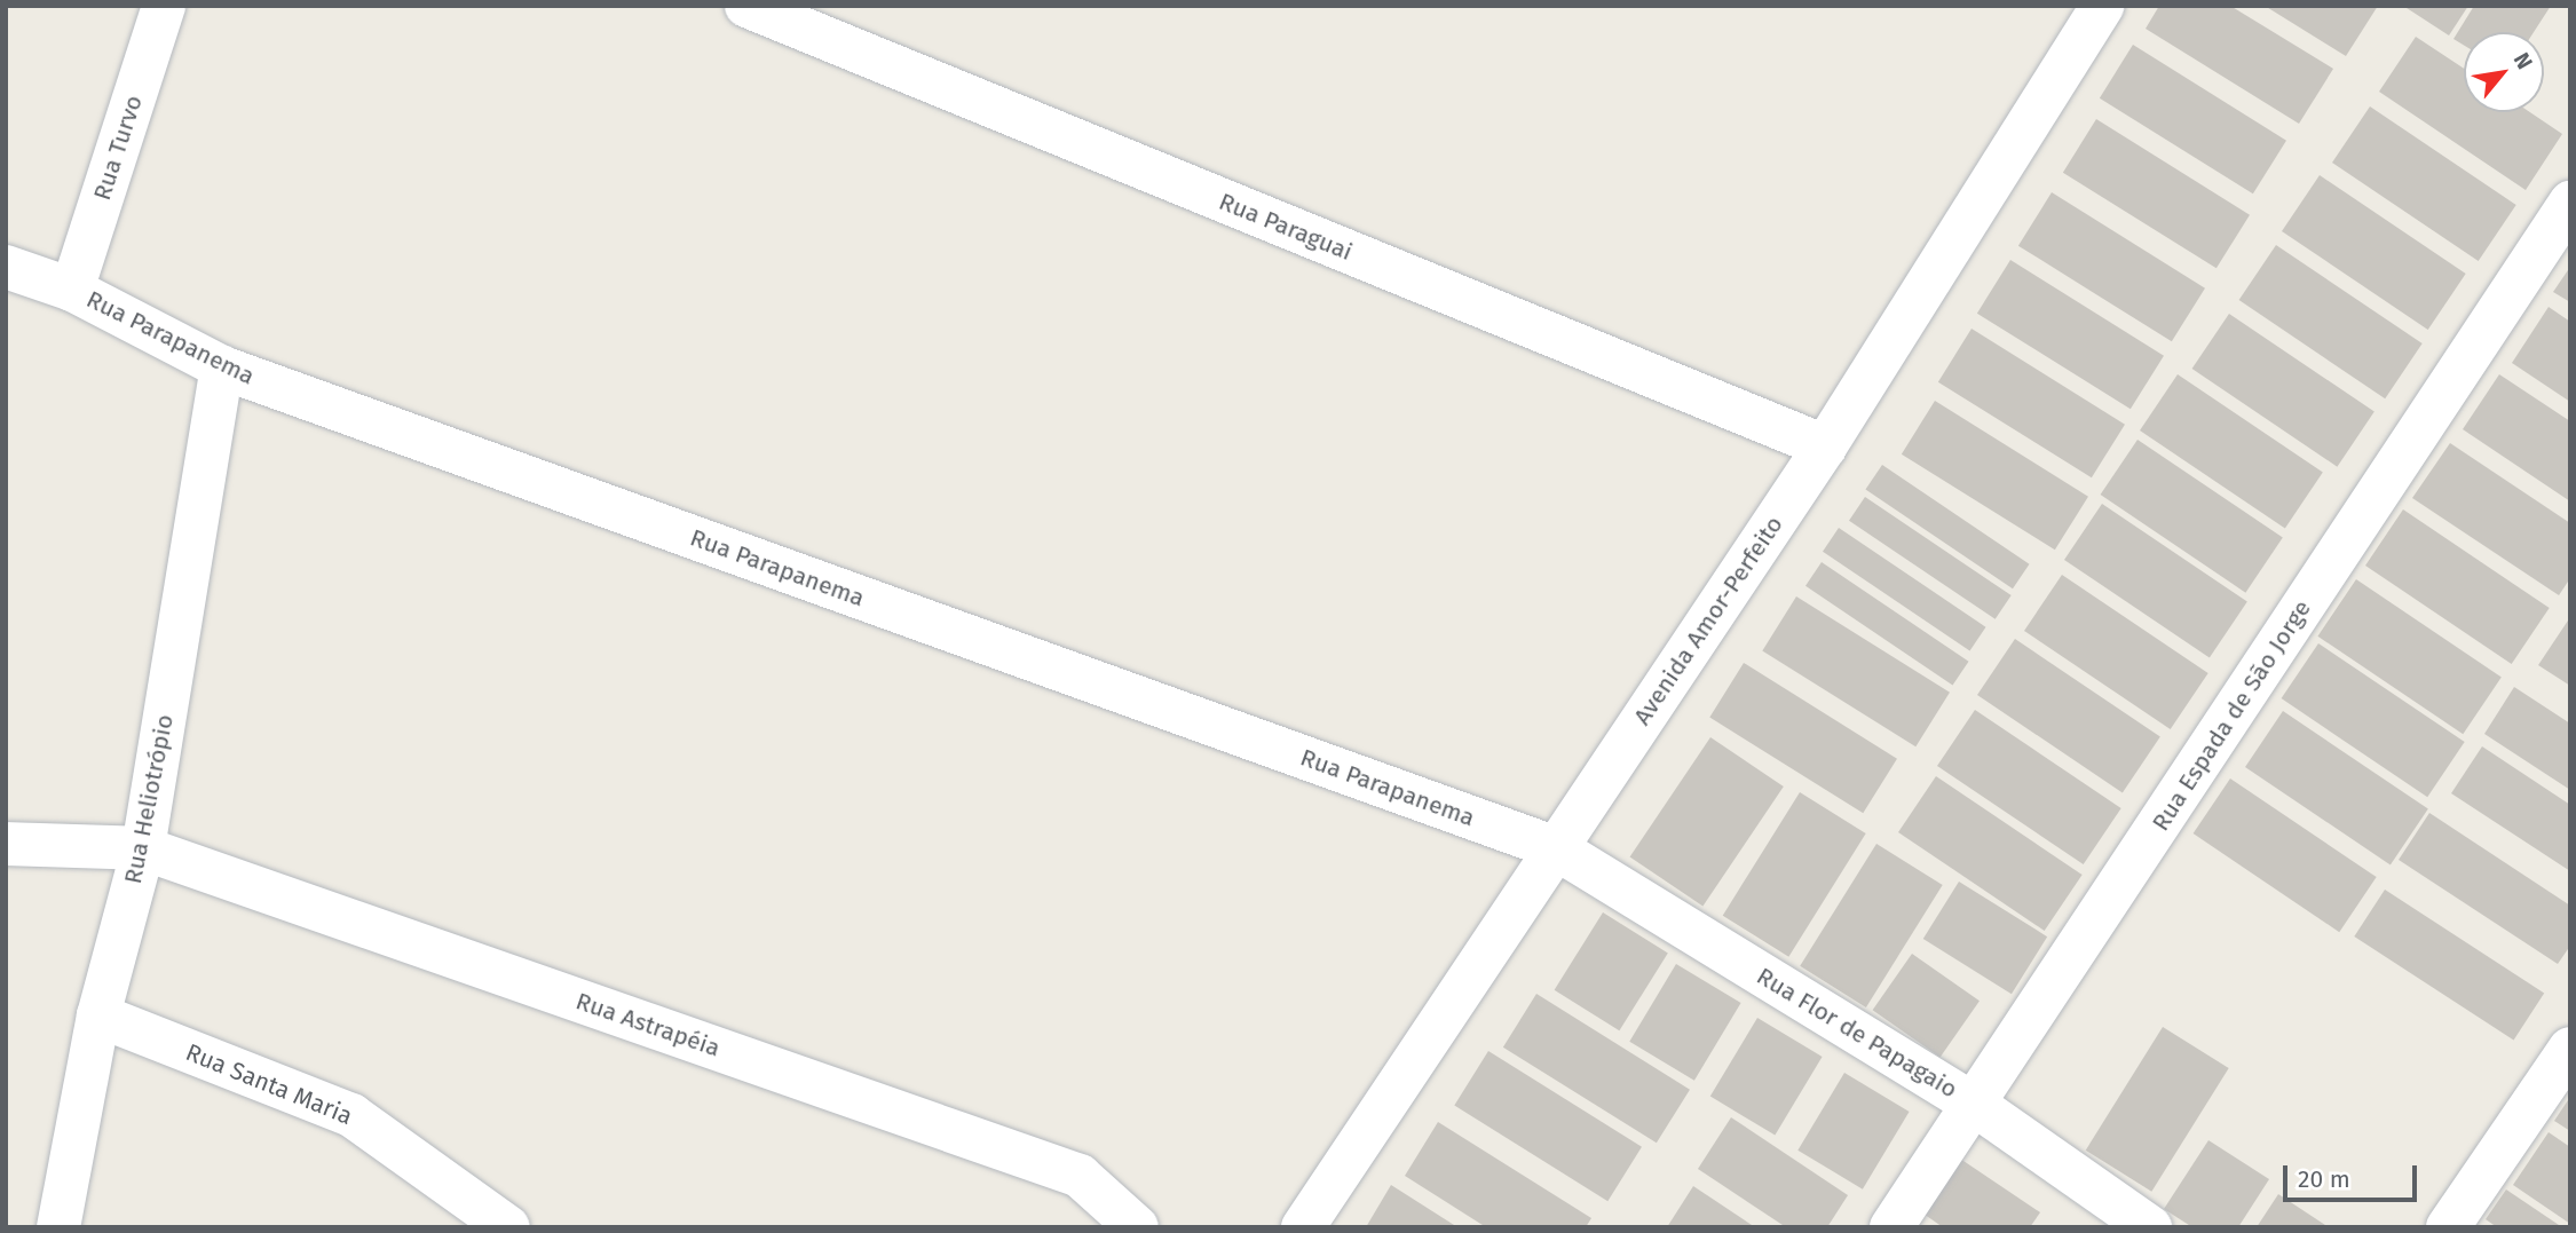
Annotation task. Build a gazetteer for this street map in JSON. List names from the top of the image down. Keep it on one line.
{"streets":{"street":["Rua Turvo","Rua Paraguai","Rua Parapanema","Avenida Amor-Perfeito","Rua Espada de São Jorge","Rua Heliotrópio","Rua Astrapéia","Rua Flor de Papagaio","Rua Santa Maria"]},"crossings":[["Rua Turvo","Rua Parapanema"],["Rua Paraguai","Avenida Amor-Perfeito"],["Rua Parapanema","Avenida Amor-Perfeito"],["Rua Parapanema","Rua Heliotrópio"],["Rua Parapanema","Rua Flor de Papagaio"],["Avenida Amor-Perfeito","Rua Flor de Papagaio"],["Rua Espada de São Jorge","Rua Flor de Papagaio"],["Rua Heliotrópio","Rua Astrapéia"],["Rua Heliotrópio","Rua Santa Maria"]],"scale_bar":"20 m","north":"top right"}
